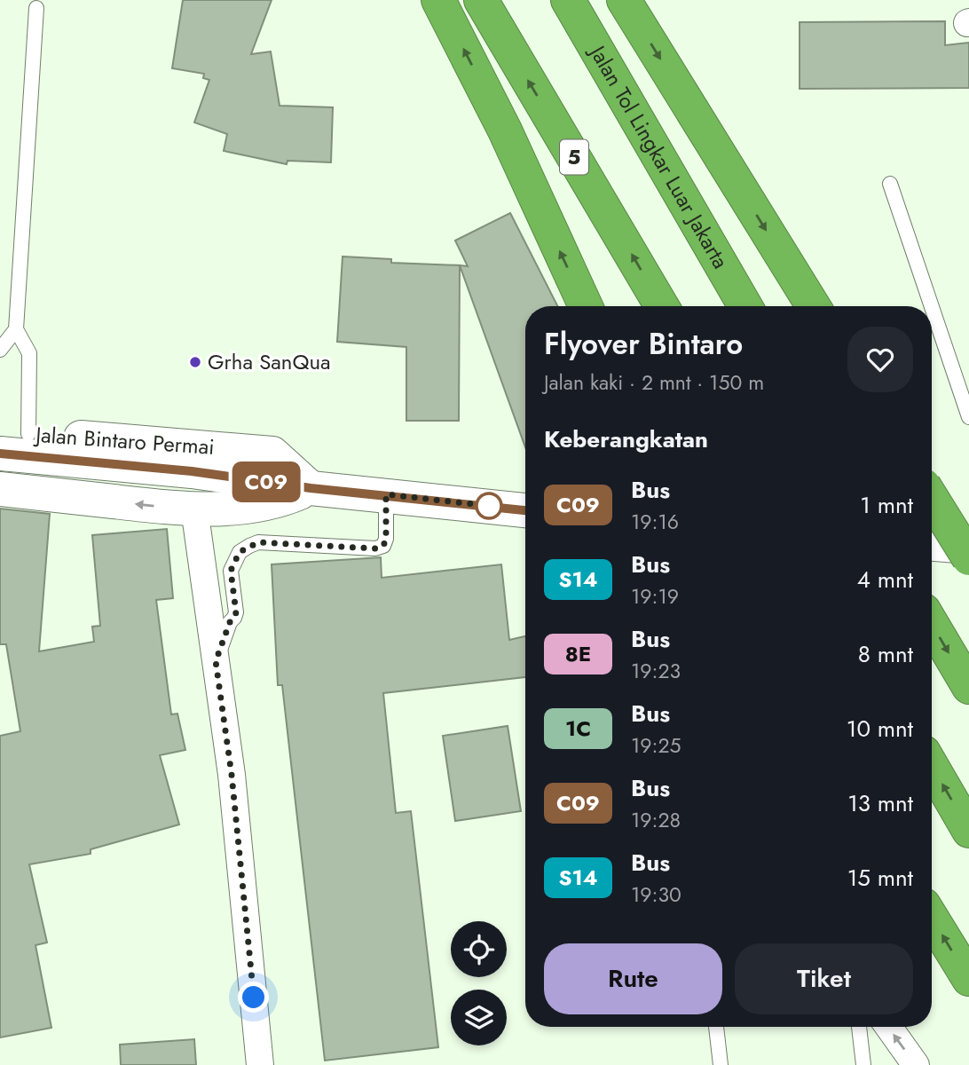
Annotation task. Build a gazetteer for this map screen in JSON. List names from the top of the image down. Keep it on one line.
{"streets":{"highway":["5","Jalan Tol Lingkar Luar Jakarta"],"street":["Jalan Bintaro Permai"]},"places":["Grha SanQua"],"lines":["bus line C09"],"page":{"on_map":"C09","heading":[["Flyover Bintaro","Jalan kaki · 2 mnt · 150 m"],"Keberangkatan"],"list":[{"mark":"C09","name":"Bus","note":"19:16","value":"1 mnt"},{"mark":"S14","name":"Bus","note":"19:19","value":"4 mnt"},{"mark":"8E","name":"Bus","note":"19:23","value":"8 mnt"},{"mark":"1C","name":"Bus","note":"19:25","value":"10 mnt"},{"mark":"C09","name":"Bus","note":"19:28","value":"13 mnt"},{"mark":"S14","name":"Bus","note":"19:30","value":"15 mnt"}],"buttons":["Rute","Tiket"]}}
